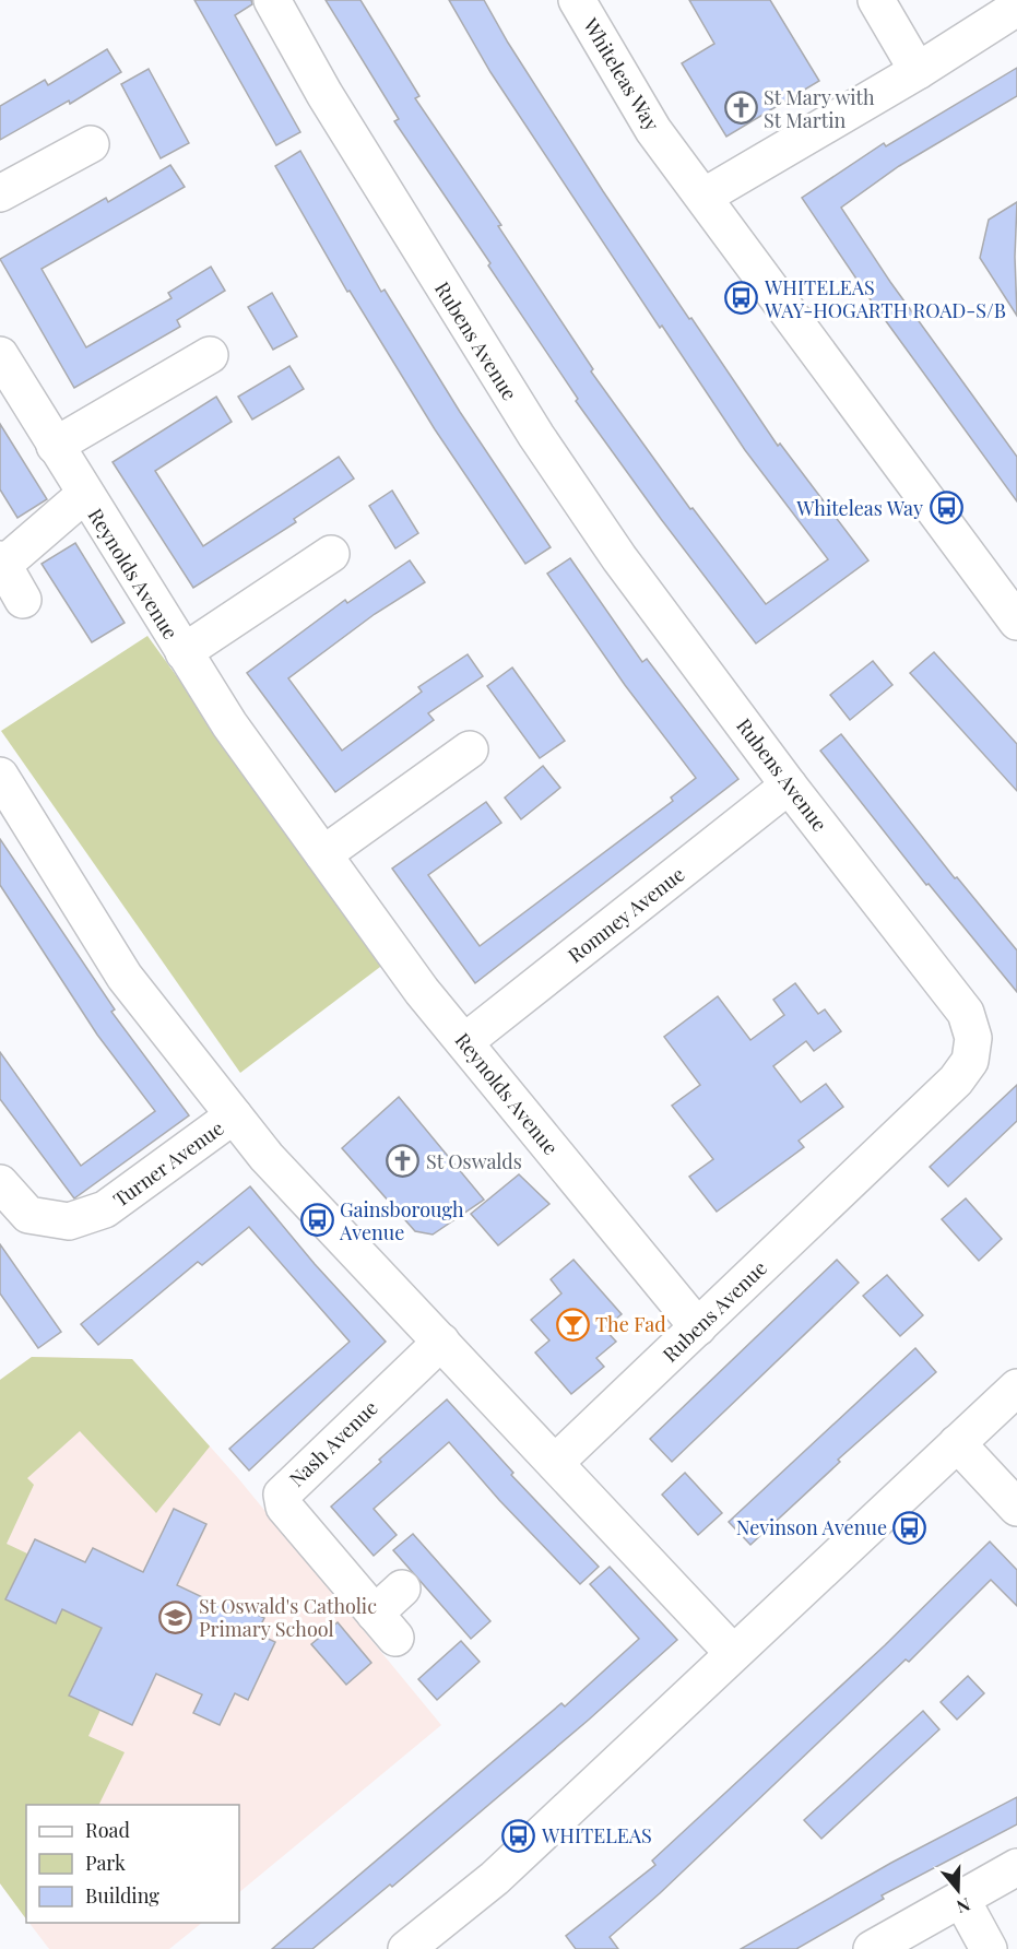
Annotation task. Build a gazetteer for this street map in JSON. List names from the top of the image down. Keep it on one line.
{"streets":{"street":["Whiteleas Way","Rubens Avenue","Reynolds Avenue","Romney Avenue","Turner Avenue","Nash Avenue"]},"crossings":[["Rubens Avenue","Reynolds Avenue"],["Rubens Avenue","Romney Avenue"],["Reynolds Avenue","Romney Avenue"]],"places":{"church":["St Mary with St Martin","St Oswalds"],"bus stop":["WHITELEAS WAY-HOGARTH ROAD-S/B","Whiteleas Way","Gainsborough Avenue","Nevinson Avenue","WHITELEAS"],"bar":["The Fad"],"school or university":["St Oswald's Catholic Primary School"]},"legend":["Road","Park","Building"],"north":"bottom"}
